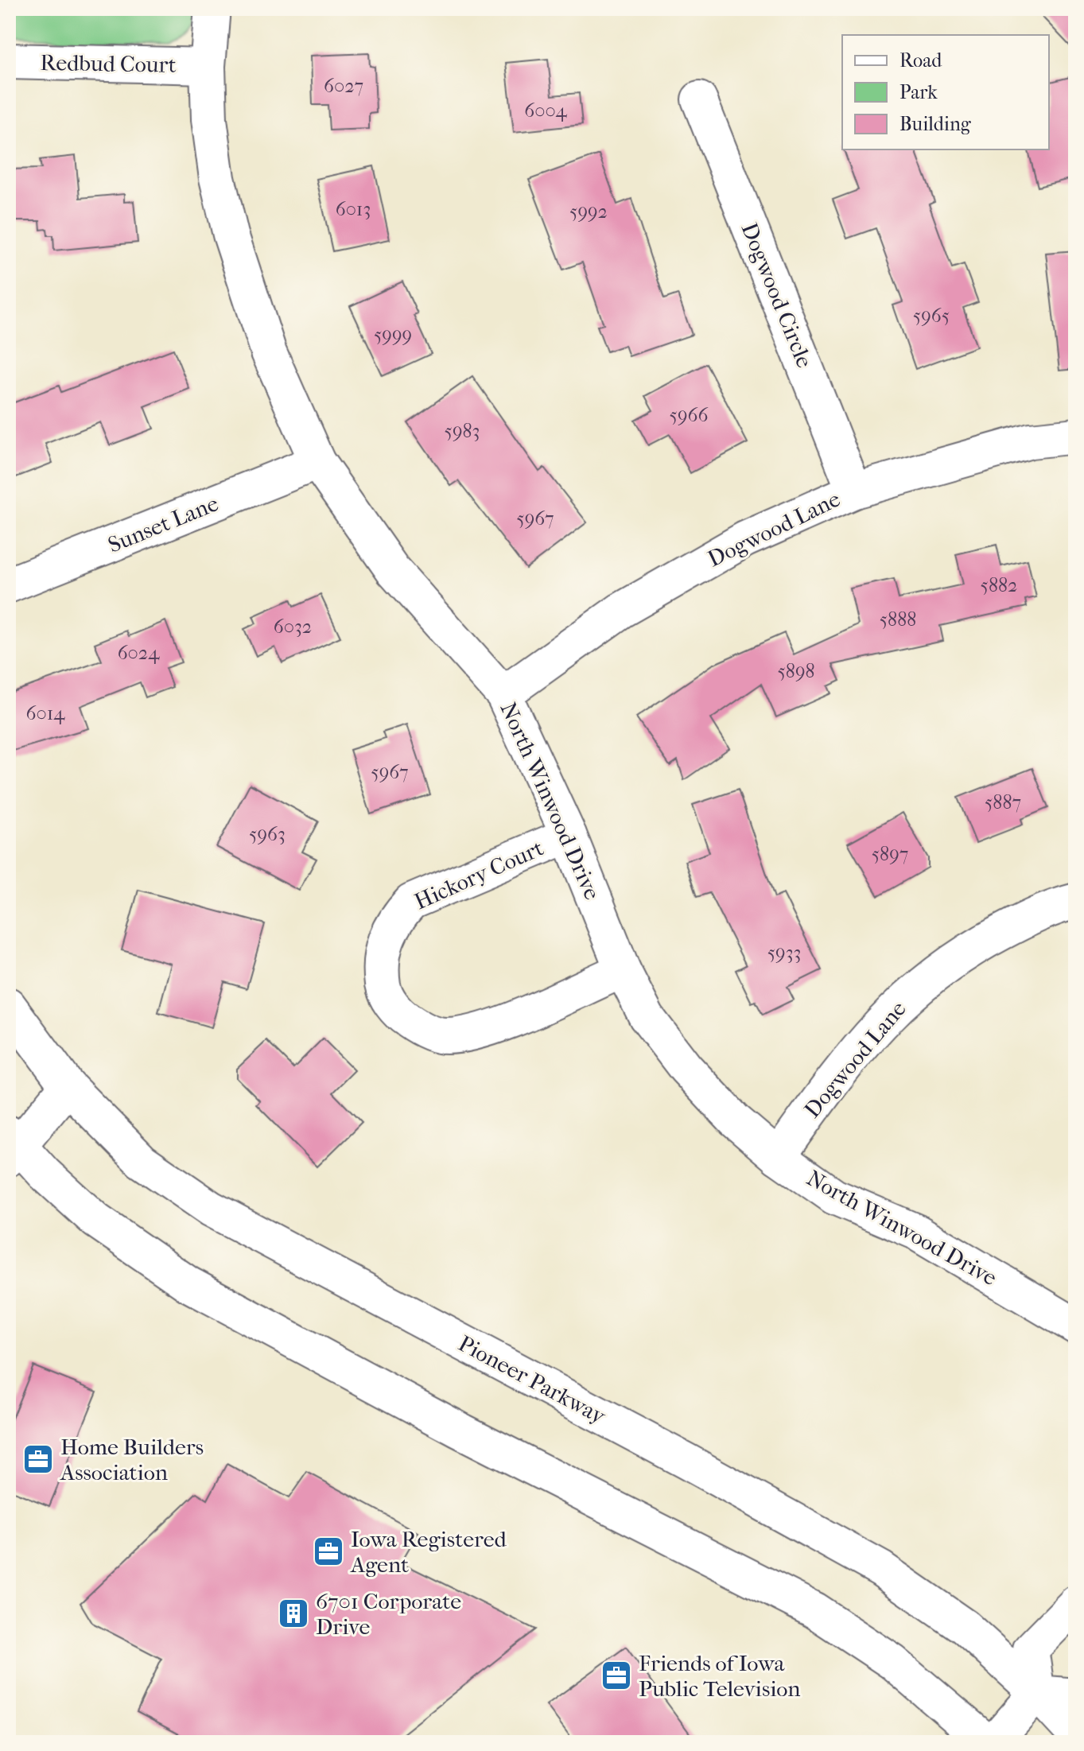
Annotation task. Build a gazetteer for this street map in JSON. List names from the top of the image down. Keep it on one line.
{"streets":{"street":["Redbud Court","Dogwood Circle","Sunset Lane","Dogwood Lane","North Winwood Drive","Hickory Court","Pioneer Parkway"]},"crossings":[["Redbud Court","North Winwood Drive"],["Dogwood Circle","Dogwood Lane"],["Sunset Lane","North Winwood Drive"],["Dogwood Lane","North Winwood Drive"],["North Winwood Drive","Hickory Court"]],"places":{"office":["Home Builders Association","Iowa Registered Agent","Friends of Iowa Public Television"],"building":["6701 Corporate Drive"]},"house_numbers":["6027","6004","6013","5992","5965","5999","5966","5983","5967","5882","5888","6032","6024","5898","6014","5967","5887","5963","5897","5933"],"legend":["Road","Park","Building"]}
